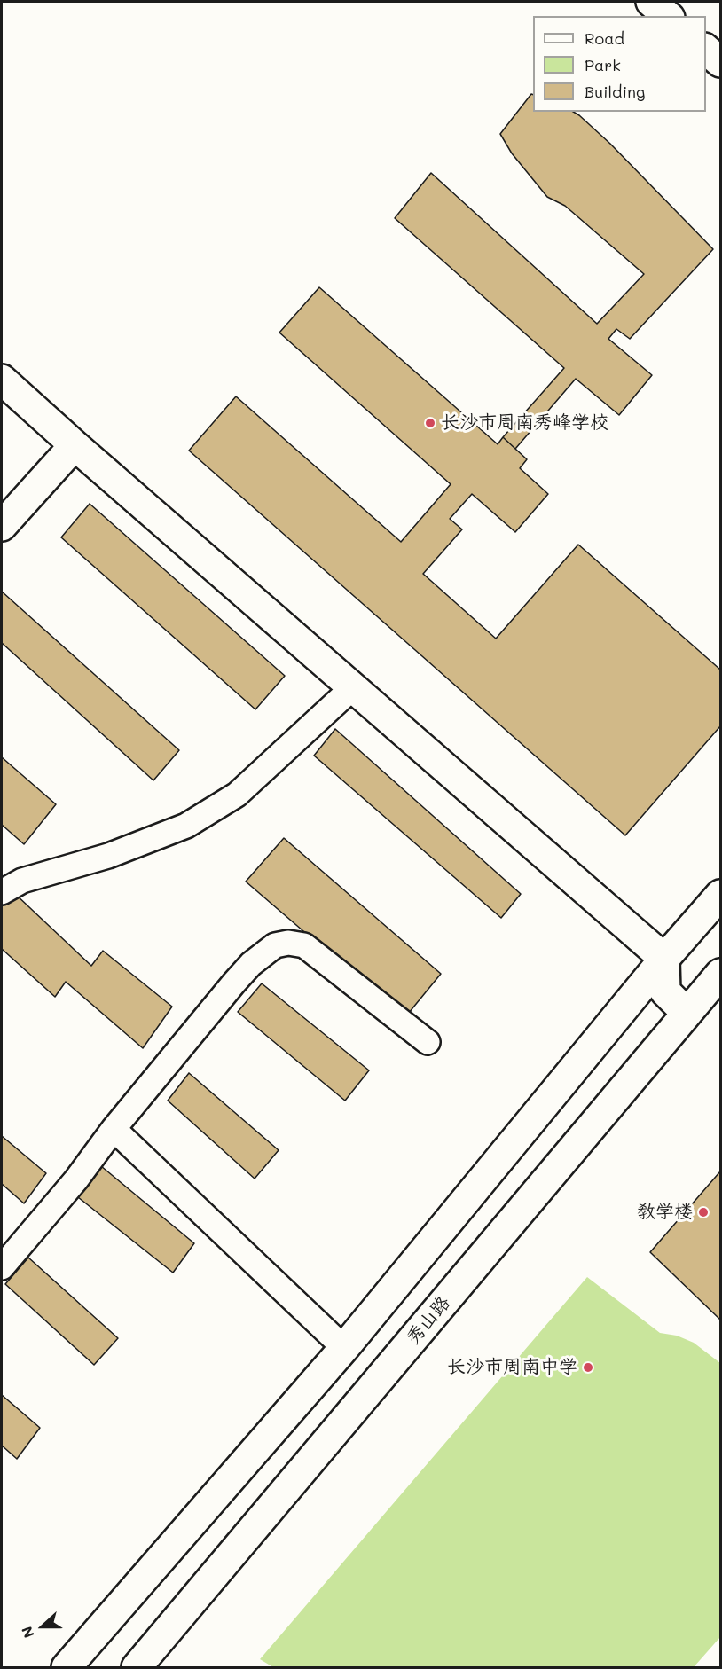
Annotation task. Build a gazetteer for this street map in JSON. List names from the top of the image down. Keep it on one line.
{"streets":{"main road":["秀山路"]},"places":["长沙市周南秀峰学校","教学楼","长沙市周南中学"],"legend":["Road","Park","Building"],"north":"left"}
